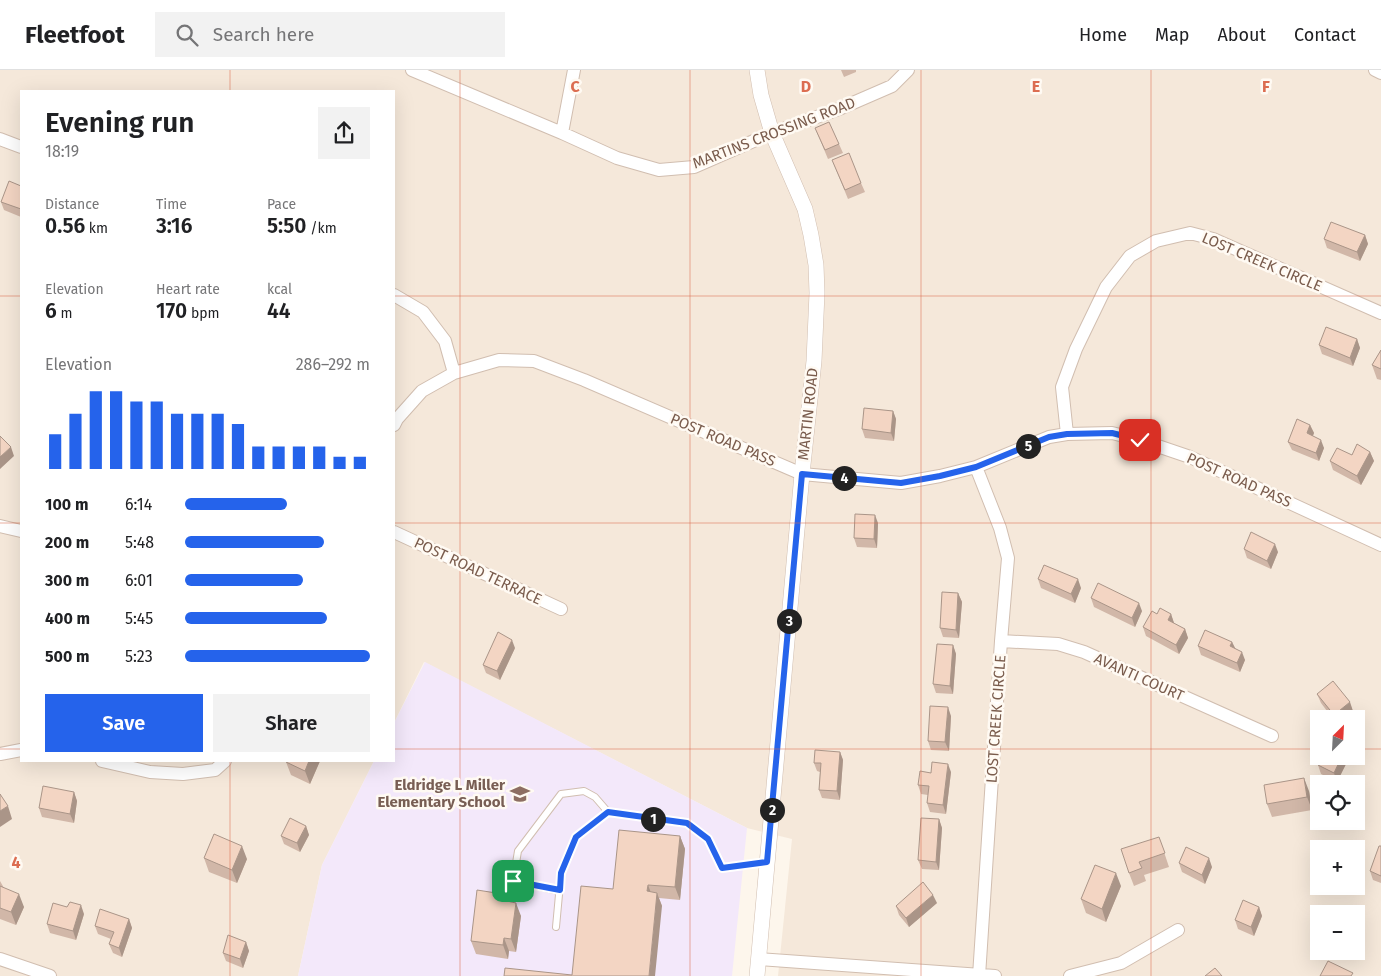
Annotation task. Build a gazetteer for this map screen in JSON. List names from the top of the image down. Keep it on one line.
{"streets":{"street":["MARTINS CROSSING ROAD","LOST CREEK CIRCLE","MARTIN ROAD","POST ROAD PASS","POST ROAD TERRACE","AVANTI COURT"]},"crossings":[["MARTINS CROSSING ROAD","MARTIN ROAD"],["LOST CREEK CIRCLE","POST ROAD PASS"],["LOST CREEK CIRCLE","AVANTI COURT"],["MARTIN ROAD","POST ROAD PASS"]],"places":{"school or university":["Eldridge L Miller Elementary School"]},"north":"top right","page":{"header":"Fleetfoot","search":"Search here","nav":["Home","Map","About","Contact"],"heading":["Evening run","18:19"],"stats":[["Distance","0.56 km"],["Time","3:16"],["Pace","5:50 /km"],["Elevation","6 m"],["Heart rate","170 bpm"],["kcal","44"]],"chart":["Elevation","286–292 m"],"pins":["5","4","3","2","1"],"list":[{"name":"100 m","note":"6:14"},{"name":"200 m","note":"5:48"},{"name":"300 m","note":"6:01"},{"name":"400 m","note":"5:45"},{"name":"500 m","note":"5:23"}],"buttons":["Save","Share"],"map_buttons":["+","−"]},"grid":{"columns":["C","D","E","F"],"rows":["4"]}}
